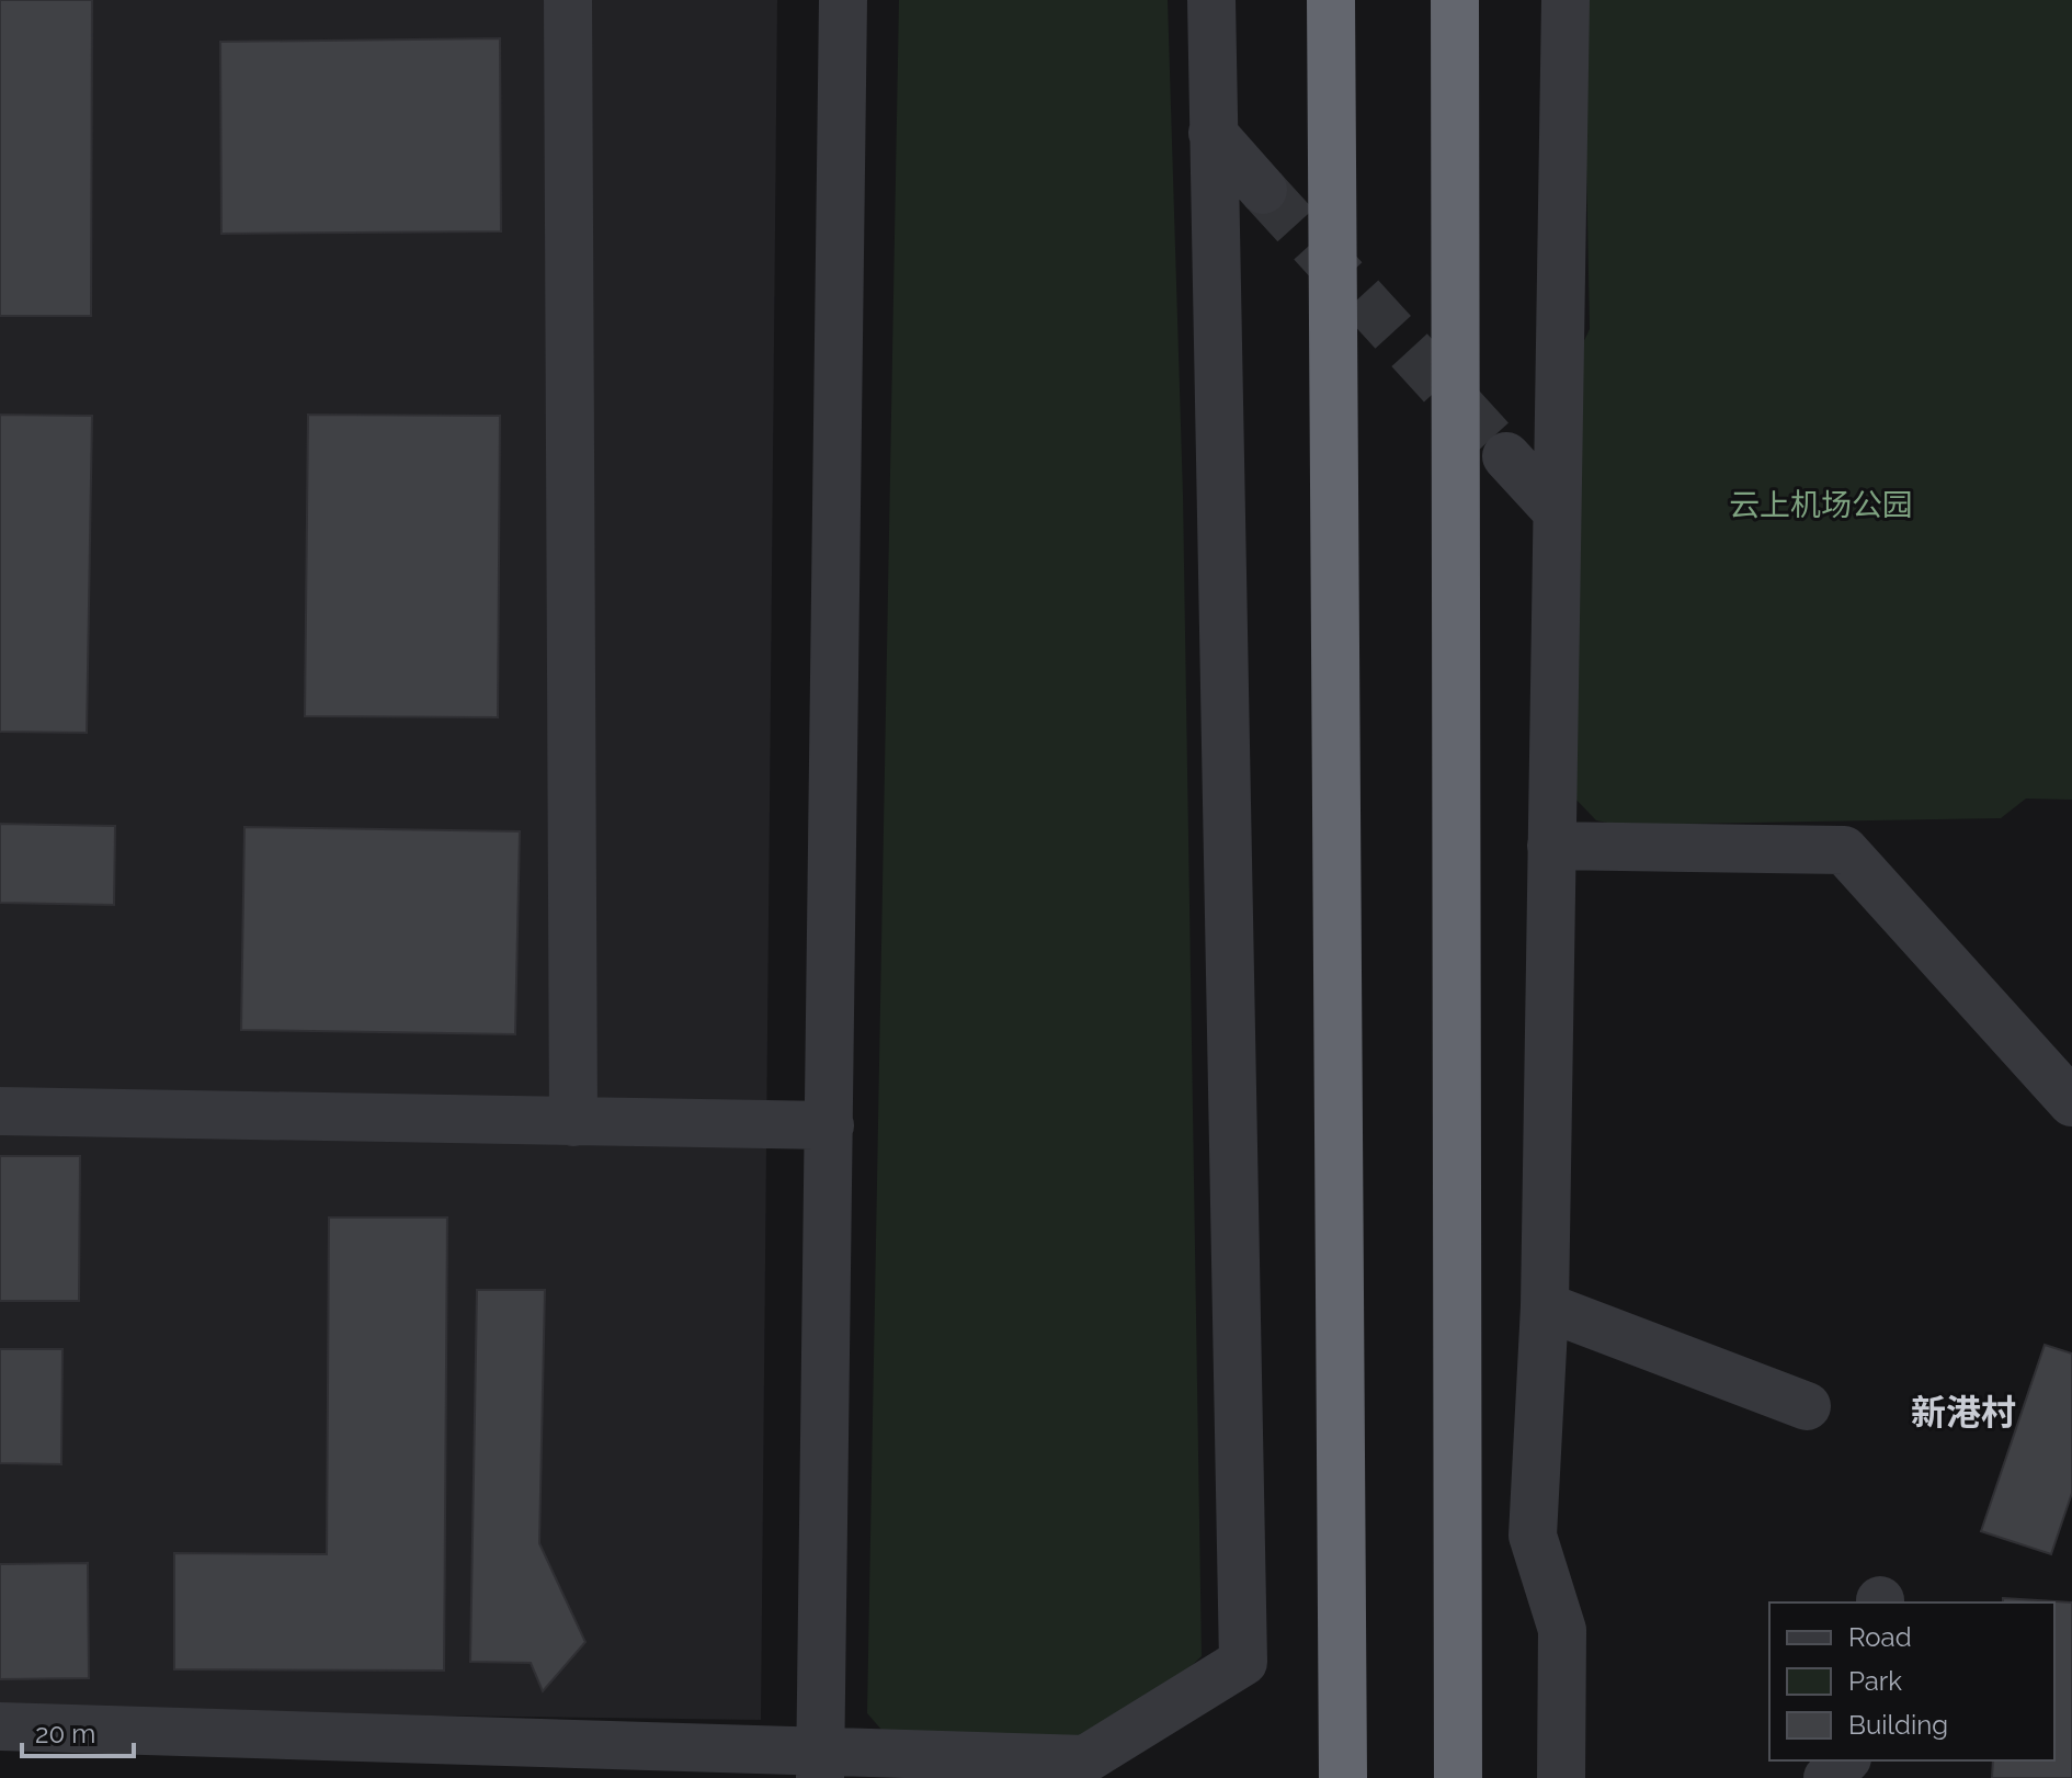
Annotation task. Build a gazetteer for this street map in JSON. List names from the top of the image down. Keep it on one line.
{"districts":["新港村"],"parks":["云上机场公园"],"legend":["Road","Park","Building"],"scale_bar":"20 m"}
